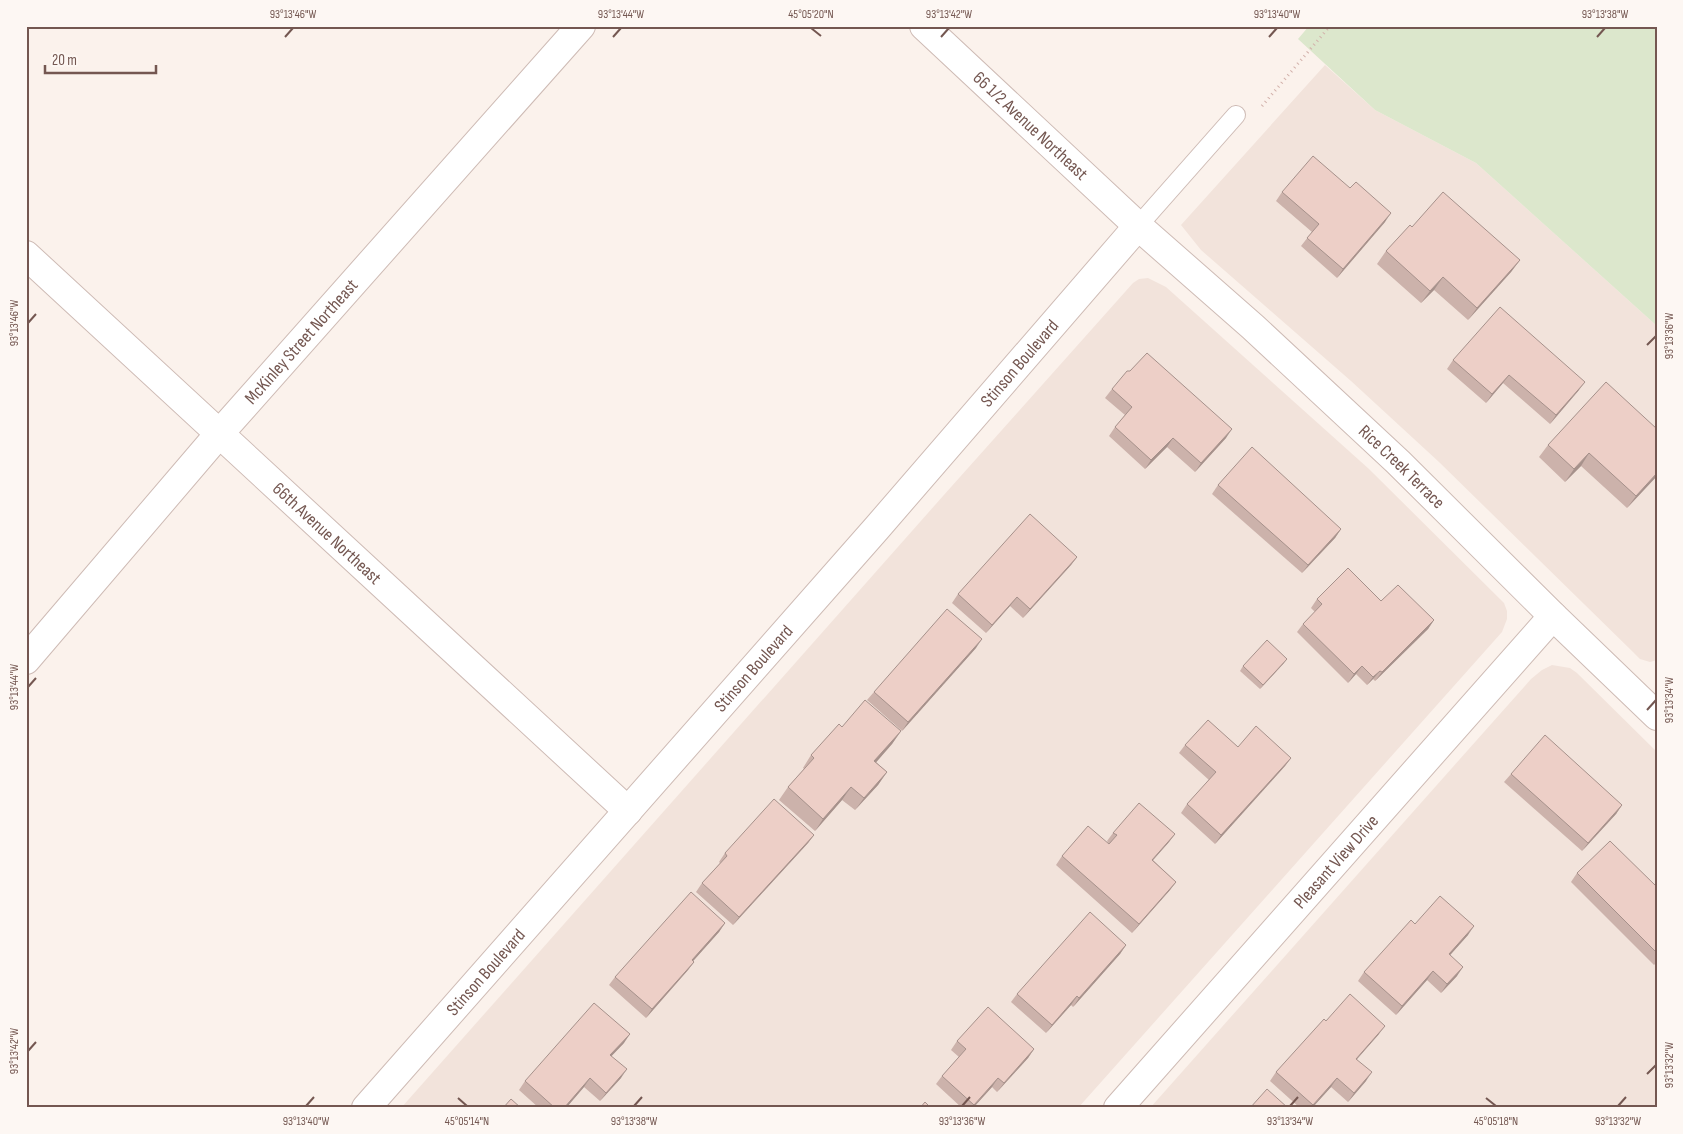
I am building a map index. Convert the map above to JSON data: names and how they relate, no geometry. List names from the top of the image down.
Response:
{
  "streets": {
    "street": [
      "66 1/2 Avenue Northeast",
      "McKinley Street Northeast",
      "Stinson Boulevard",
      "Rice Creek Terrace",
      "66th Avenue Northeast",
      "Pleasant View Drive"
    ]
  },
  "crossings": [
    ["66 1/2 Avenue Northeast", "Stinson Boulevard"],
    ["66 1/2 Avenue Northeast", "Rice Creek Terrace"],
    ["McKinley Street Northeast", "66th Avenue Northeast"],
    ["Stinson Boulevard", "Rice Creek Terrace"],
    ["Stinson Boulevard", "66th Avenue Northeast"],
    ["Rice Creek Terrace", "Pleasant View Drive"]
  ],
  "scale_bar": "20 m",
  "coordinates": [
    "93°13'46\"W",
    "93°13'44\"W",
    "45°05'20\"N",
    "93°13'42\"W",
    "93°13'40\"W",
    "93°13'38\"W",
    "93°13'36\"W",
    "93°13'34\"W",
    "93°13'32\"W",
    "45°05'14\"N",
    "45°05'18\"N"
  ]
}
